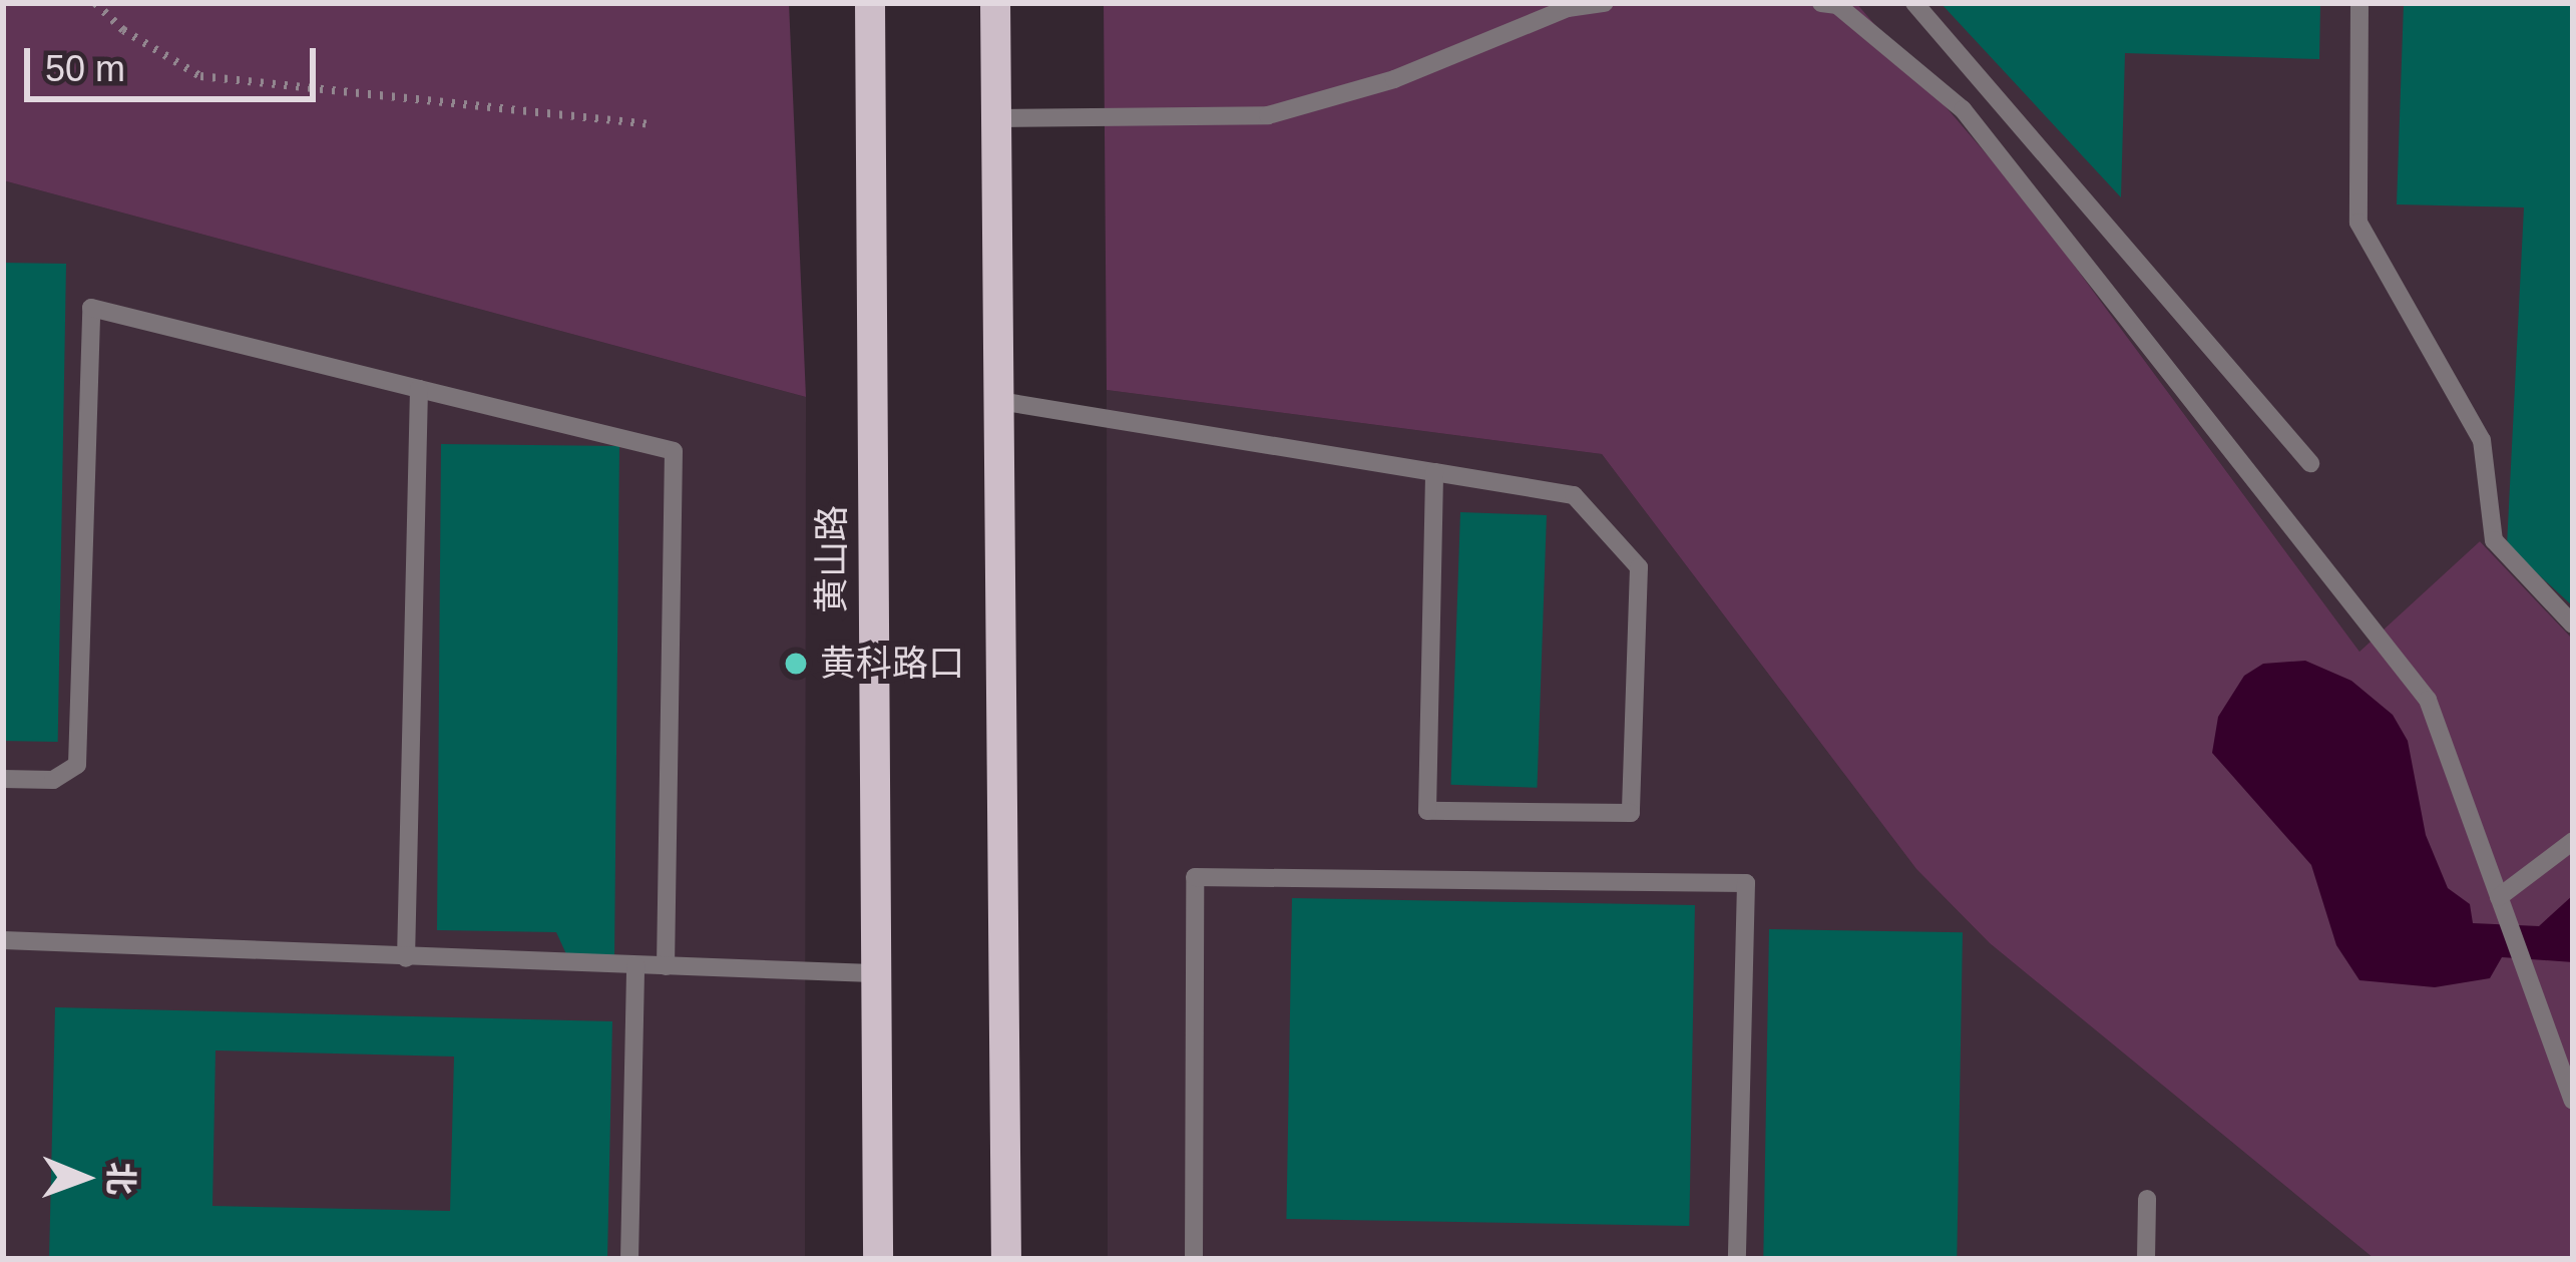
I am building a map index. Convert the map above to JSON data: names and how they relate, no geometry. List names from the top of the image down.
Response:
{
  "streets": {
    "main road": ["黄山路"]
  },
  "places": ["黄科路口"],
  "scale_bar": "50 m",
  "north": "right"
}
